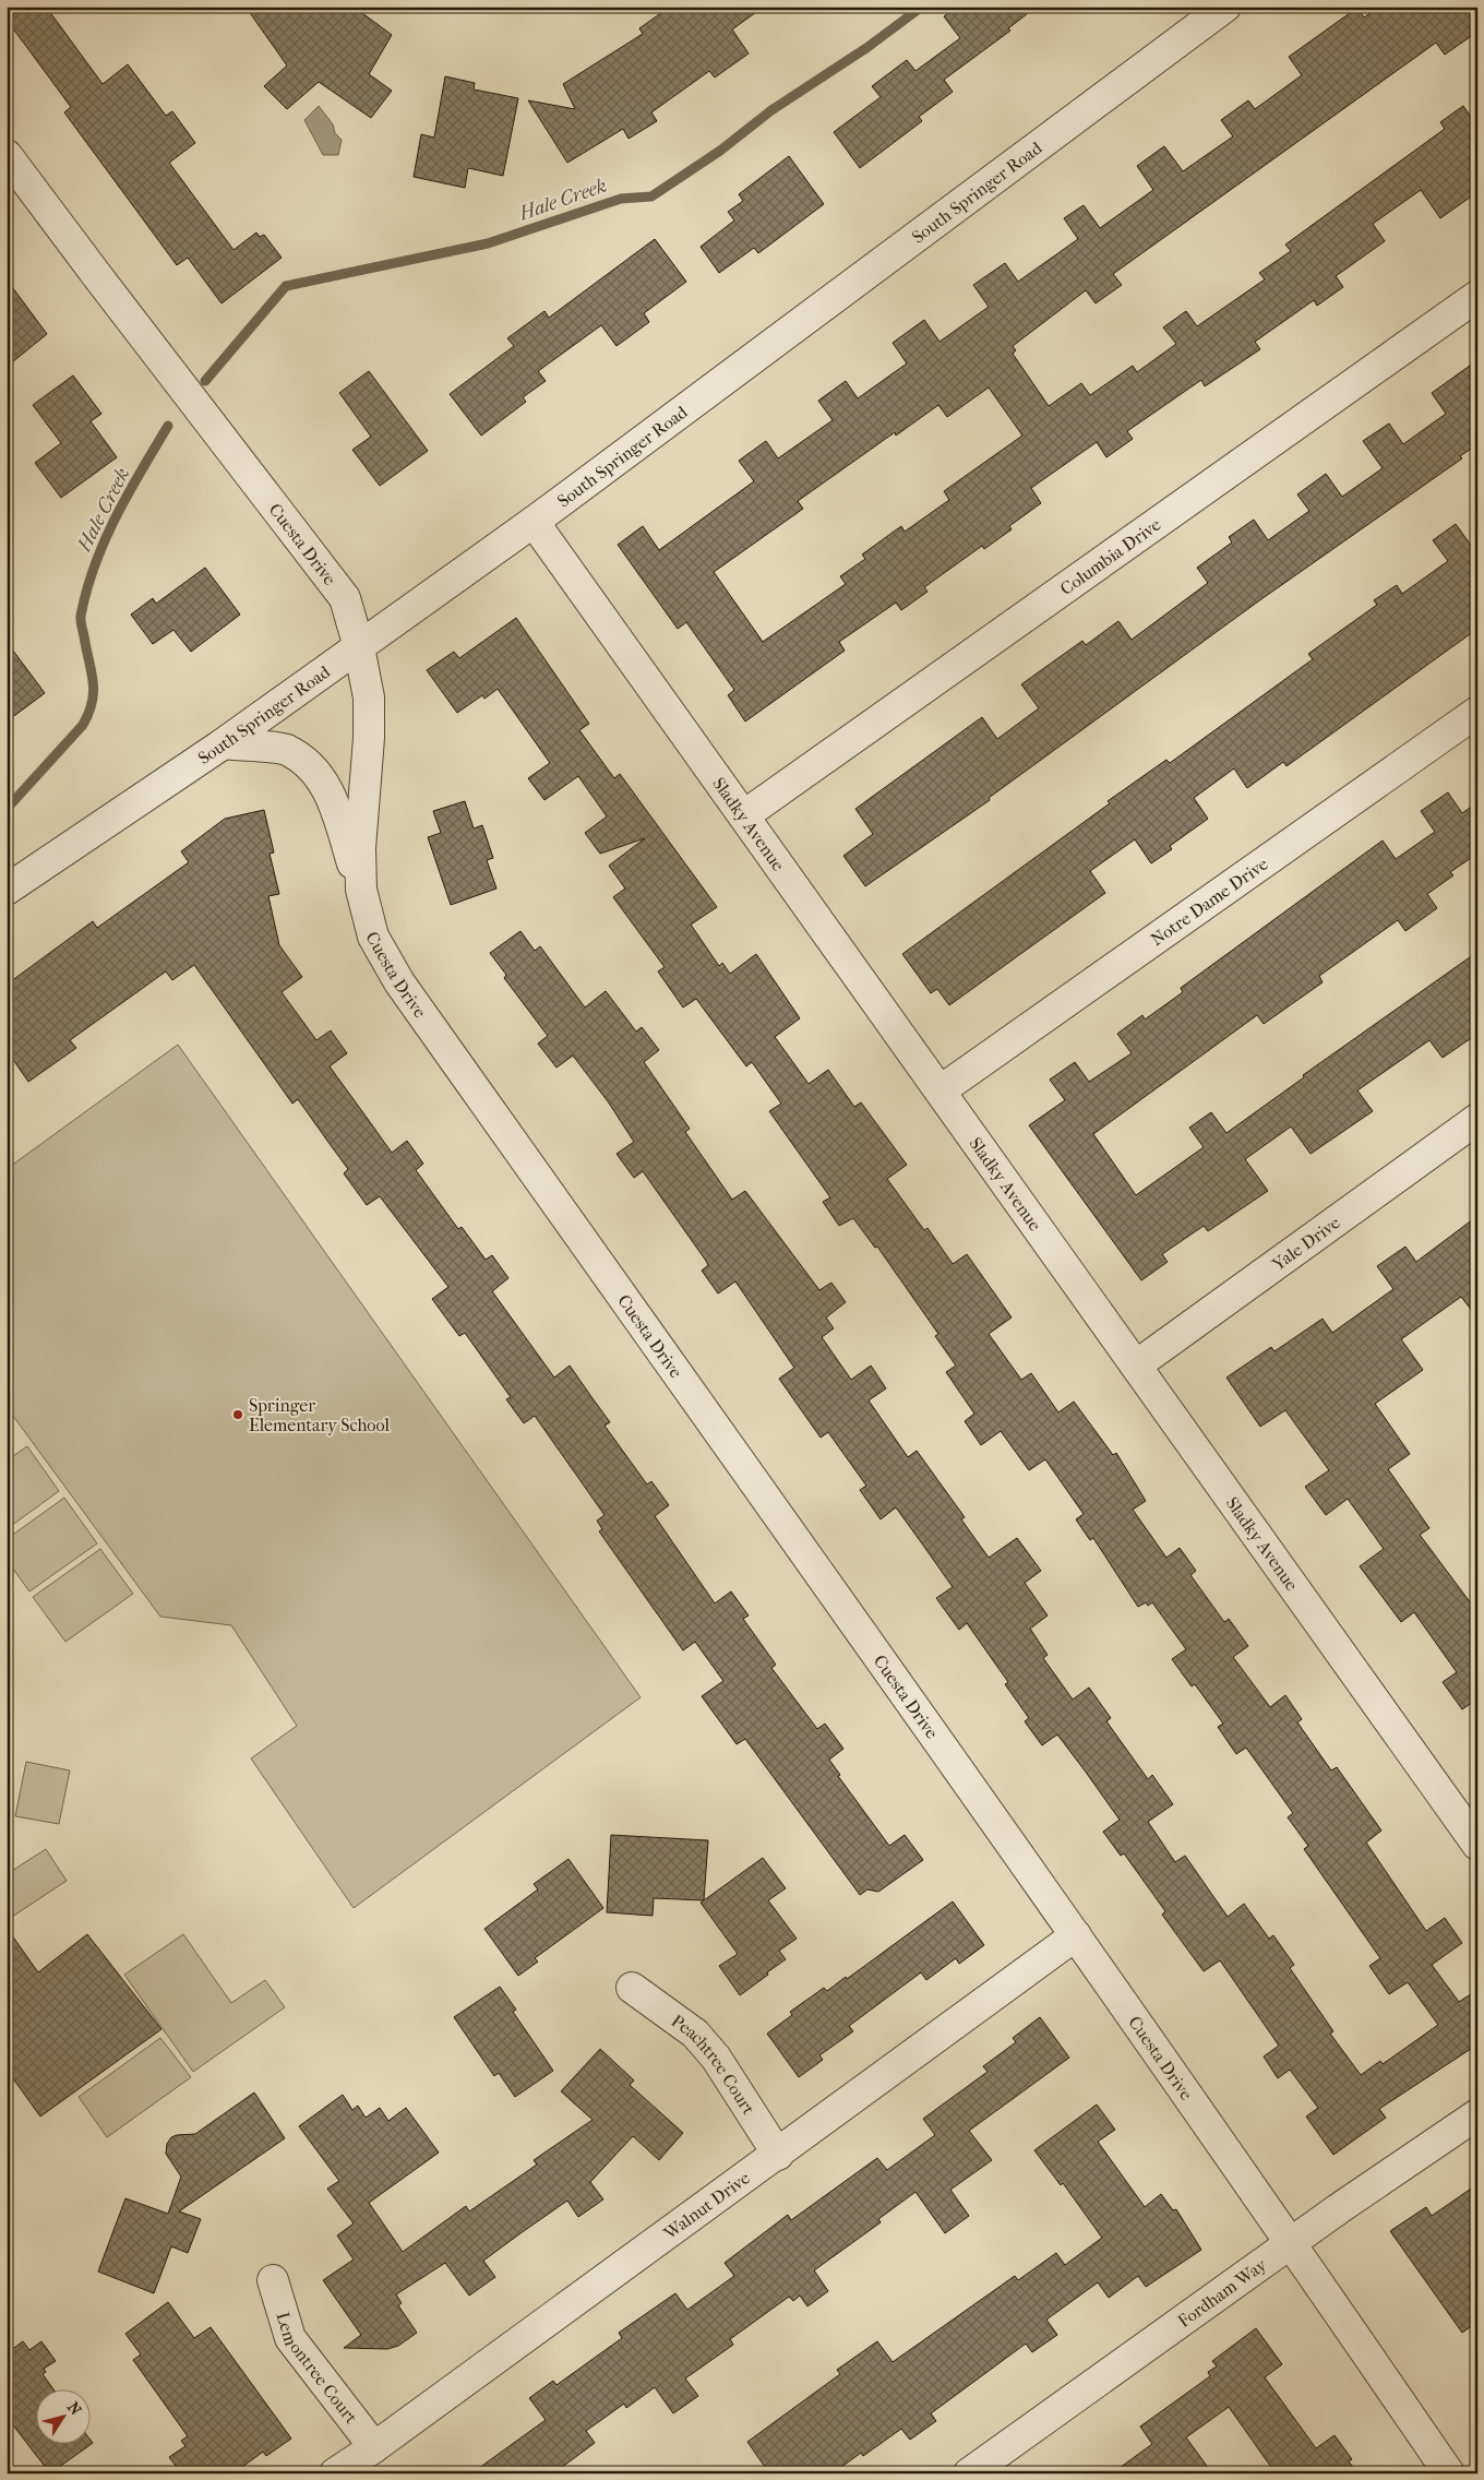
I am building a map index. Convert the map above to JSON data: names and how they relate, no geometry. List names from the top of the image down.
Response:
{
  "streets": {
    "street": [
      "South Springer Road",
      "Cuesta Drive",
      "Columbia Drive",
      "Sladky Avenue",
      "Notre Dame Drive",
      "Yale Drive",
      "Peachtree Court",
      "Walnut Drive",
      "Fordham Way",
      "Lemontree Court"
    ]
  },
  "crossings": [
    ["South Springer Road", "Cuesta Drive"],
    ["South Springer Road", "Sladky Avenue"],
    ["Cuesta Drive", "Walnut Drive"],
    ["Cuesta Drive", "Fordham Way"],
    ["Columbia Drive", "Sladky Avenue"],
    ["Sladky Avenue", "Notre Dame Drive"],
    ["Sladky Avenue", "Yale Drive"],
    ["Peachtree Court", "Walnut Drive"],
    ["Walnut Drive", "Lemontree Court"]
  ],
  "water": ["Hale Creek"],
  "places": ["Springer Elementary School"],
  "north": "top right"
}
